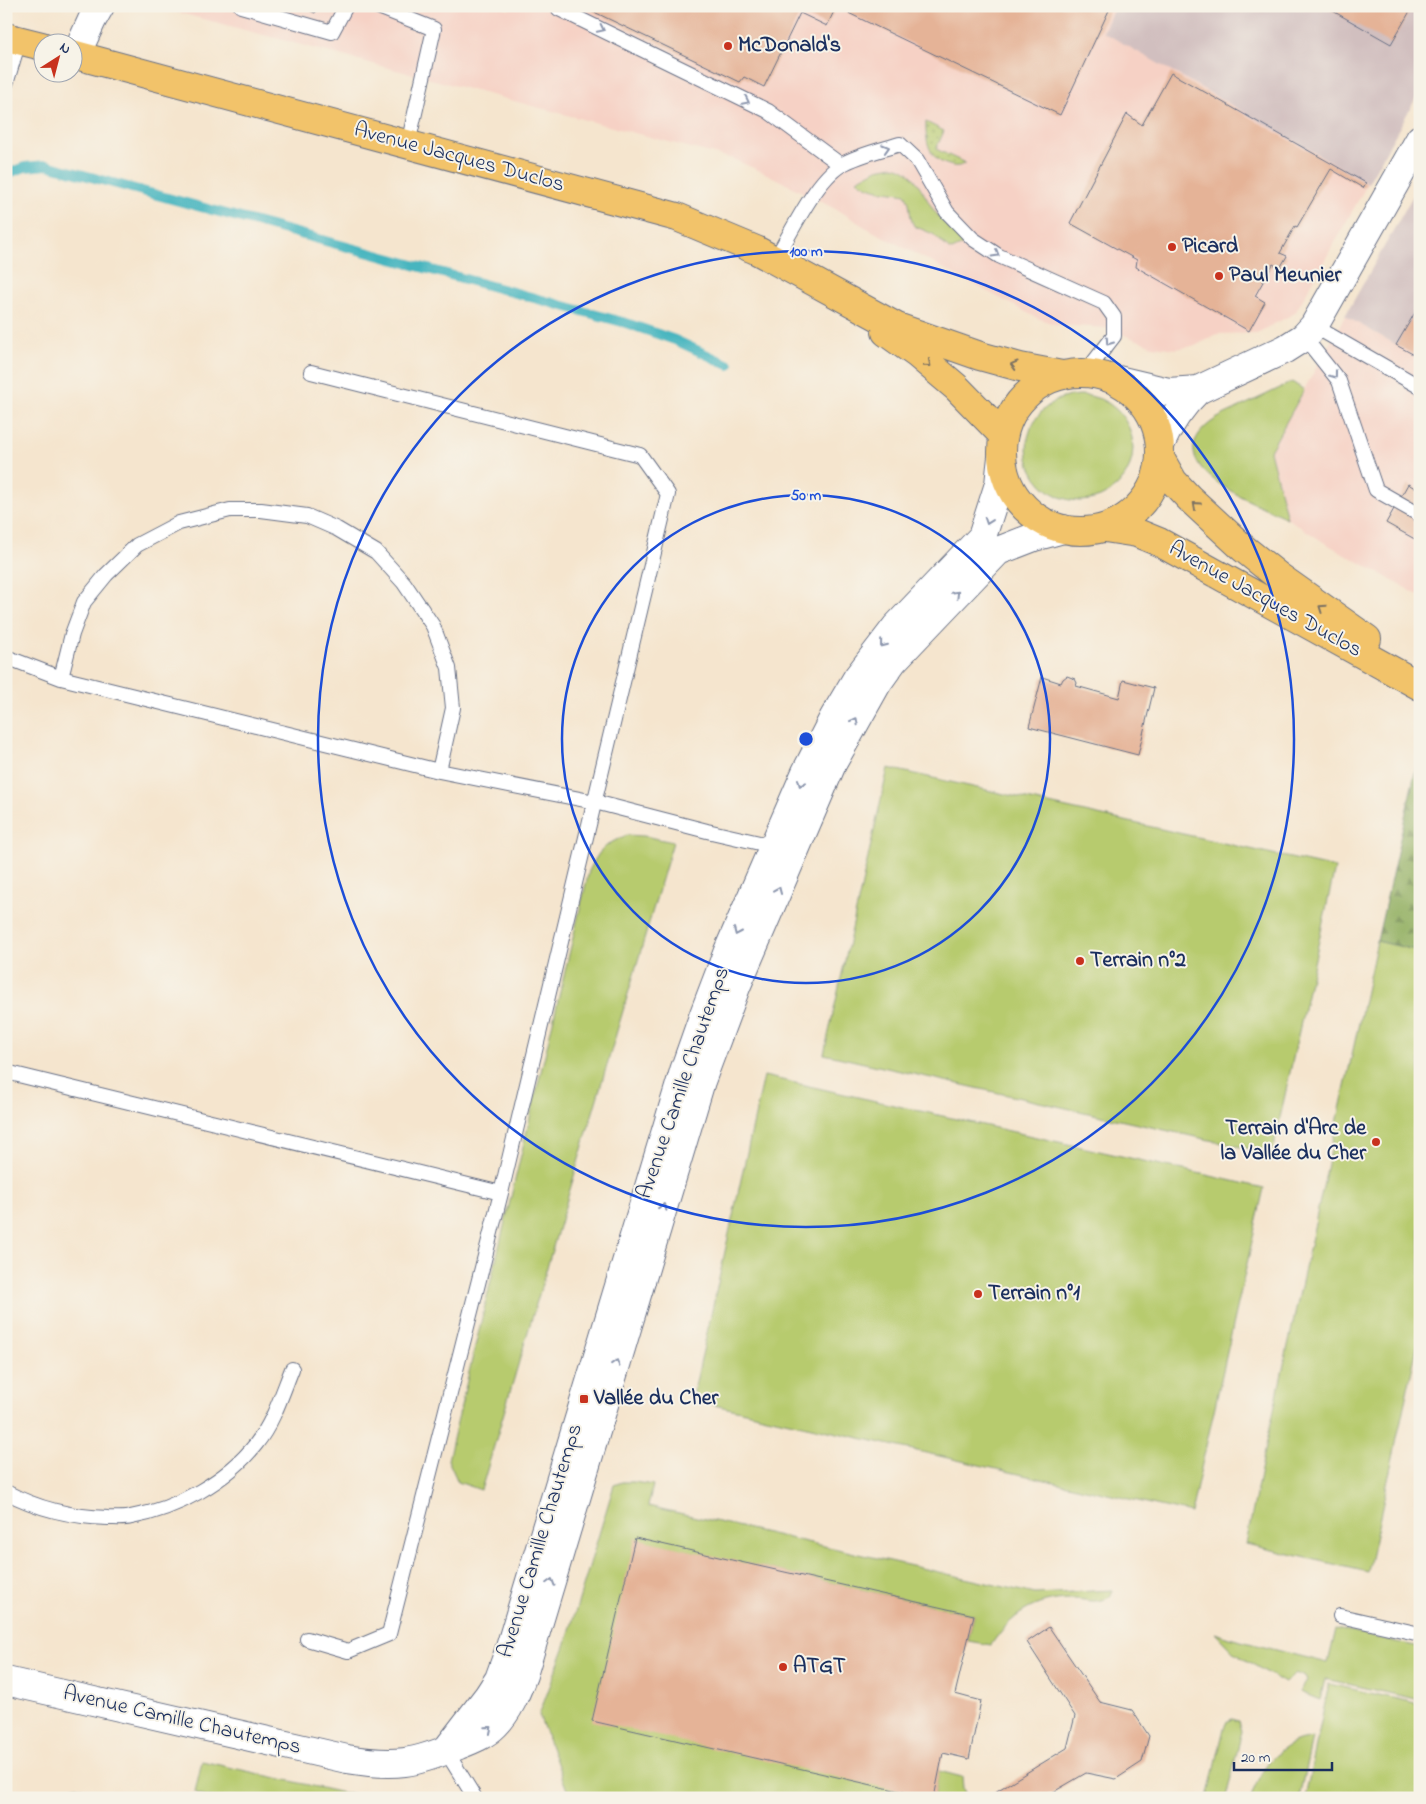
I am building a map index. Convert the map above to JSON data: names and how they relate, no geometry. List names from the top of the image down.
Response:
{
  "streets": {
    "main road": ["Avenue Jacques Duclos"],
    "street": ["Avenue Camille Chautemps"]
  },
  "crossings": [
    ["Avenue Jacques Duclos", "Avenue Camille Chautemps"]
  ],
  "places": {
    "other": [
      "McDonald's",
      "Picard",
      "Paul Meunier",
      "Terrain n°2",
      "Terrain d'Arc de la Vallée du Cher",
      "Terrain n°1",
      "ATGT"
    ],
    "transit": ["Vallée du Cher"]
  },
  "scale_bar": "20 m",
  "north": "top right",
  "rings": ["100 m", "50 m"]
}
